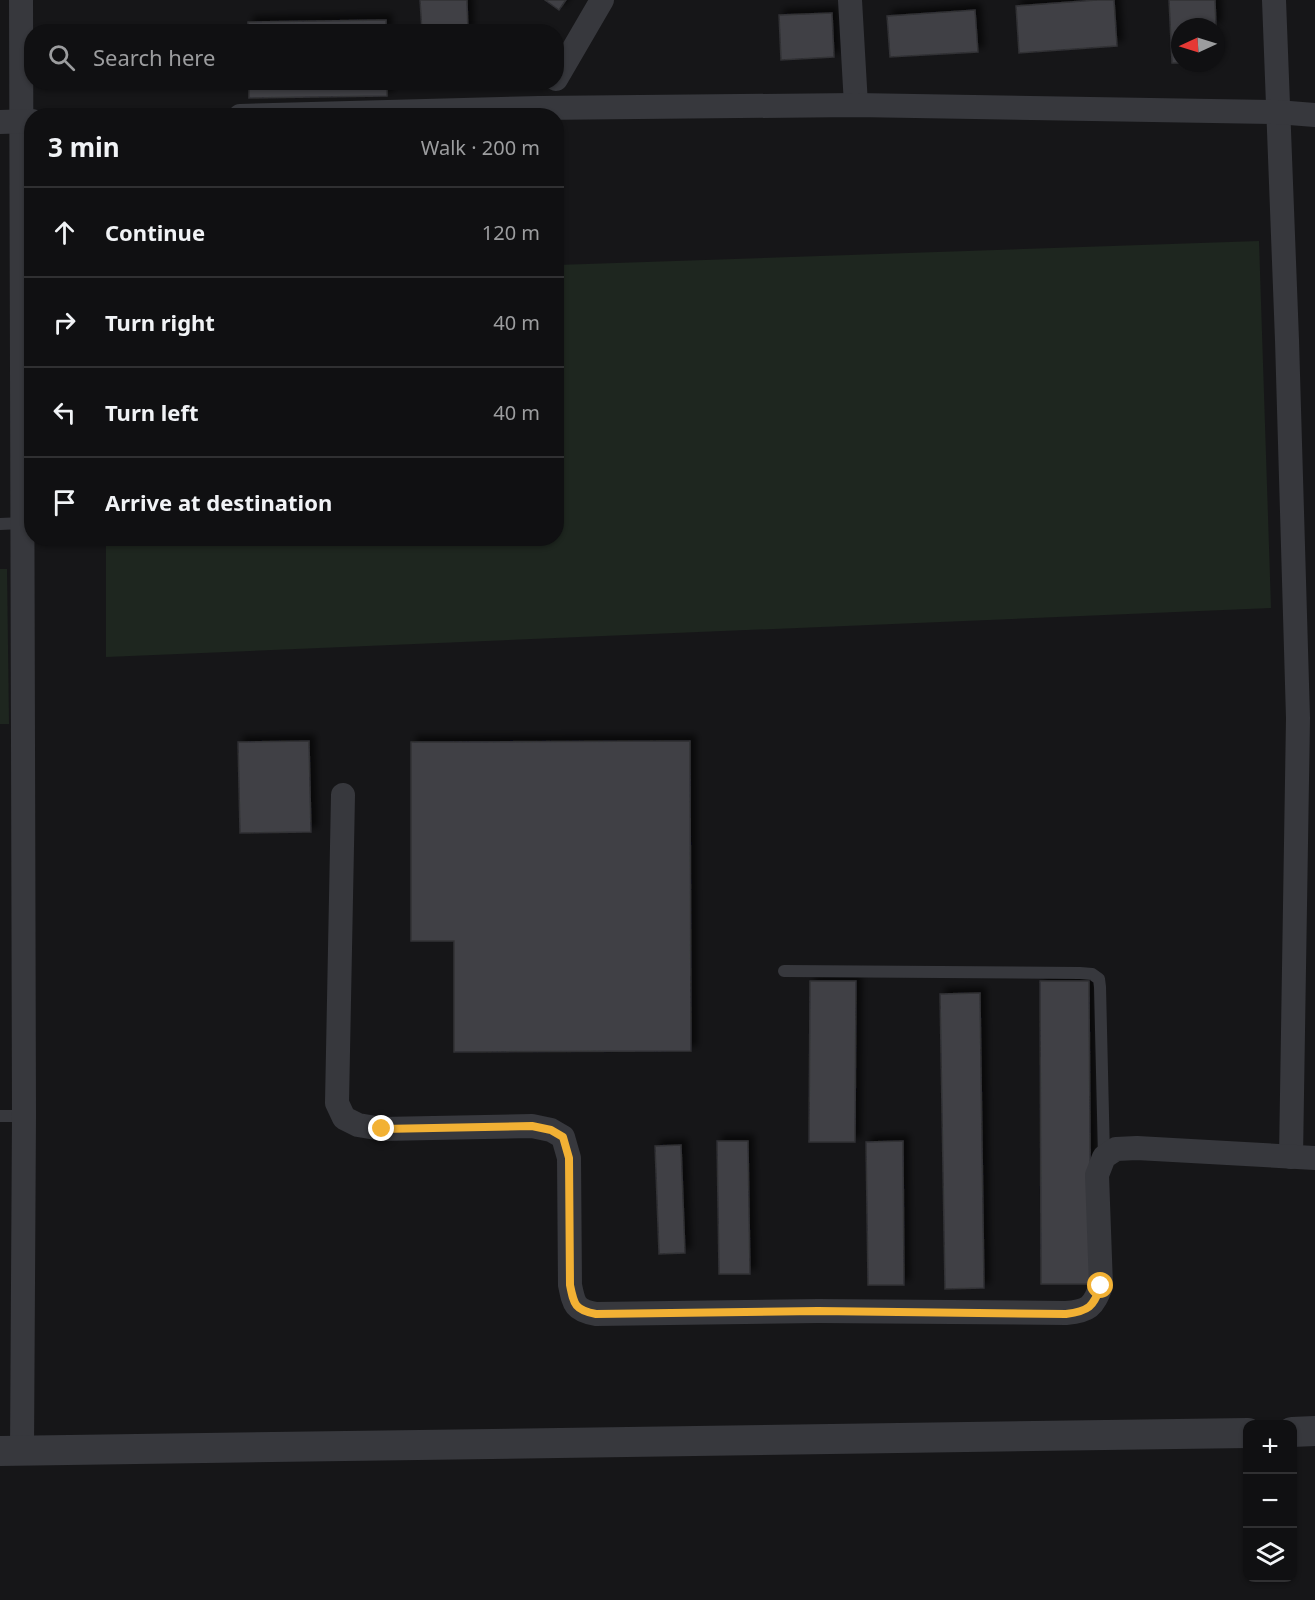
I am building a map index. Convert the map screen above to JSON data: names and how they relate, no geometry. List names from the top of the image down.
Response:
{
  "north": "left",
  "page": {
    "search": "Search here",
    "heading": ["3 min", "Walk · 200 m"],
    "list": [
      ["Continue", "120 m"],
      ["Turn right", "40 m"],
      ["Turn left", "40 m"],
      "Arrive at destination"
    ],
    "map_buttons": ["+", "−"]
  }
}
